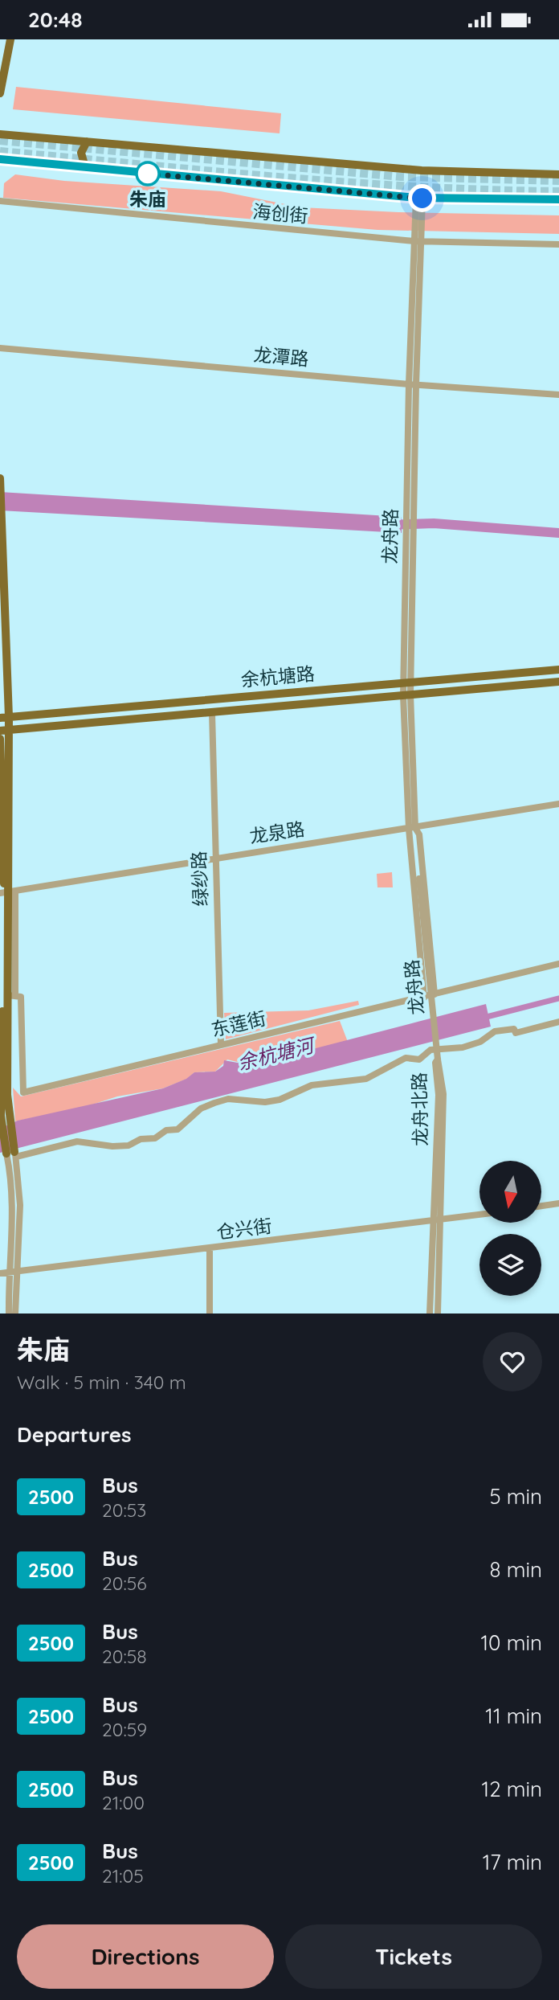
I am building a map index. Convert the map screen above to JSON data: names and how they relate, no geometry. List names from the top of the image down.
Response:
{
  "streets": {
    "main road": ["余杭塘路"],
    "street": [
      "海创街",
      "龙潭路",
      "龙舟路",
      "龙泉路",
      "绿纱路",
      "东莲街",
      "龙舟北路",
      "仓兴街"
    ]
  },
  "crossings": [
    ["海创街", "龙舟路"],
    ["龙潭路", "龙舟路"],
    ["龙舟路", "余杭塘路"],
    ["龙舟路", "龙泉路"],
    ["龙舟路", "东莲街"],
    ["龙舟路", "龙舟北路"],
    ["余杭塘路", "绿纱路"],
    ["龙泉路", "绿纱路"],
    ["绿纱路", "东莲街"],
    ["龙舟北路", "仓兴街"]
  ],
  "water": ["余杭塘河"],
  "places": ["朱庙"],
  "lines": ["bus line 2500"],
  "north": "bottom",
  "page": {
    "status": "20:48",
    "heading": [
      ["朱庙", "Walk · 5 min · 340 m"],
      "Departures"
    ],
    "list": [
      {
        "mark": "2500",
        "name": "Bus",
        "note": "20:53",
        "value": "5 min"
      },
      {
        "mark": "2500",
        "name": "Bus",
        "note": "20:56",
        "value": "8 min"
      },
      {
        "mark": "2500",
        "name": "Bus",
        "note": "20:58",
        "value": "10 min"
      },
      {
        "mark": "2500",
        "name": "Bus",
        "note": "20:59",
        "value": "11 min"
      },
      {
        "mark": "2500",
        "name": "Bus",
        "note": "21:00",
        "value": "12 min"
      },
      {
        "mark": "2500",
        "name": "Bus",
        "note": "21:05",
        "value": "17 min"
      }
    ],
    "buttons": ["Directions", "Tickets"]
  }
}
